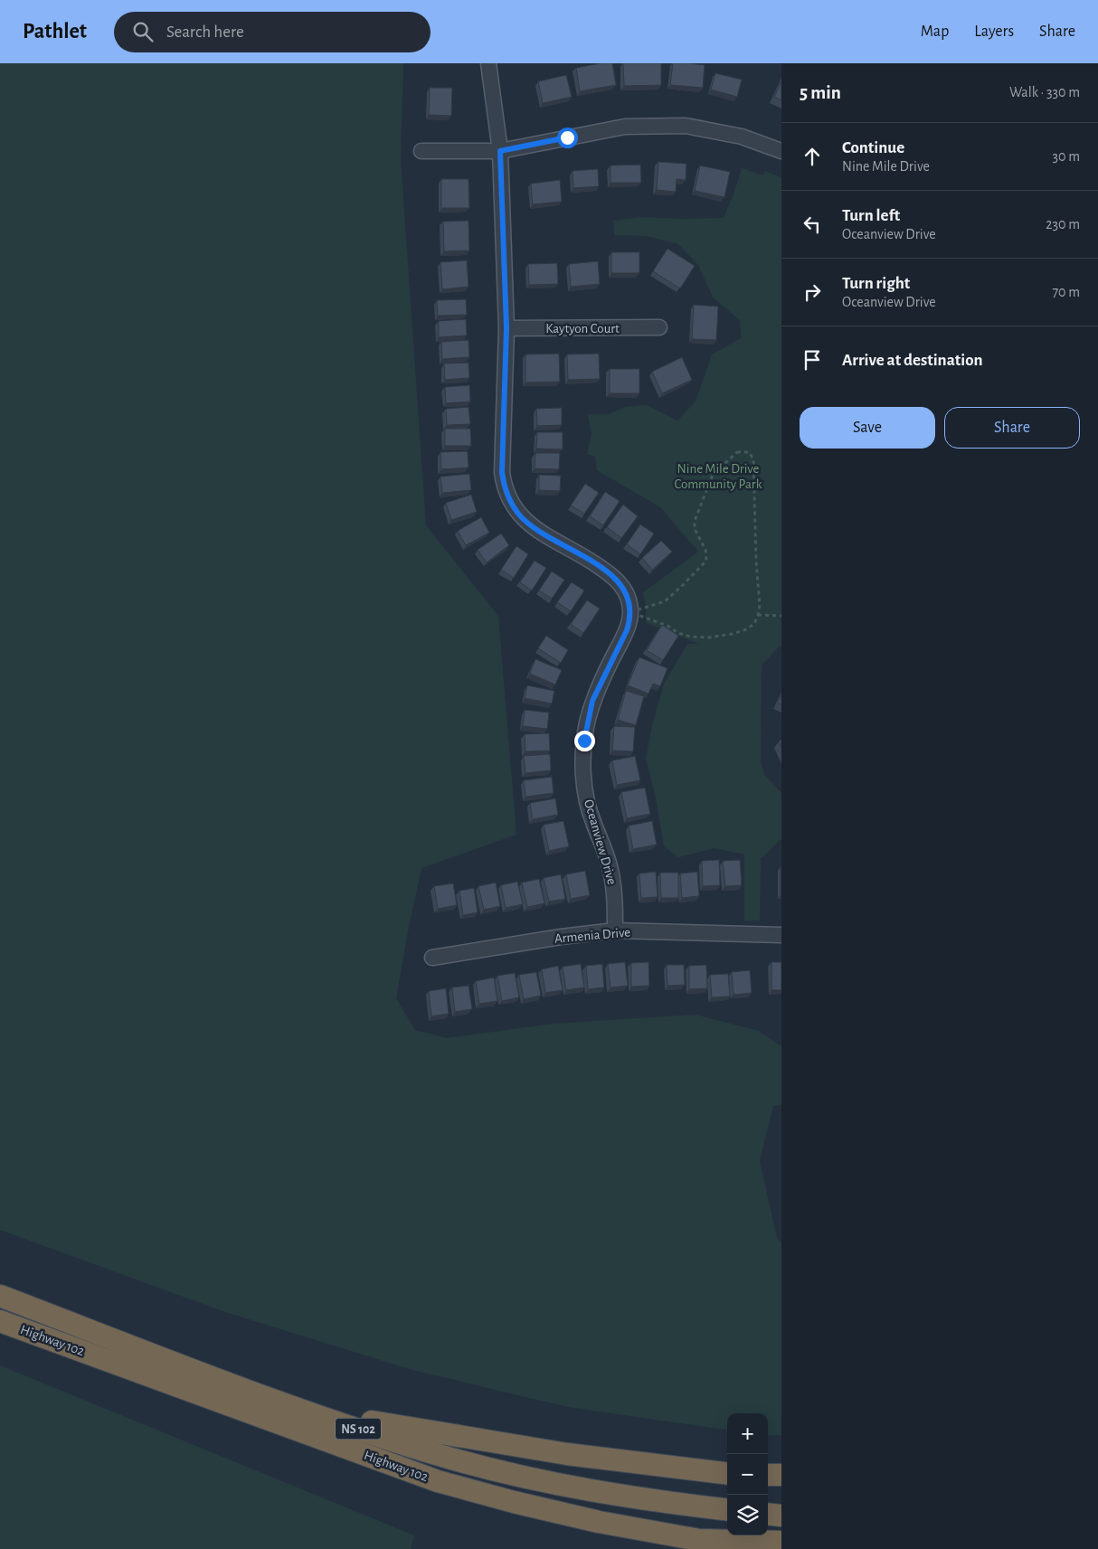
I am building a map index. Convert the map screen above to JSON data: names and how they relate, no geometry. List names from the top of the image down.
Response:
{
  "streets": {
    "highway": ["Highway 102", "NS 102"],
    "street": ["Kaytyon Court", "Oceanview Drive", "Armenia Drive"]
  },
  "crossings": [
    ["Oceanview Drive", "Armenia Drive"]
  ],
  "parks": ["Nine Mile Drive Community Park"],
  "page": {
    "header": "Pathlet",
    "search": "Search here",
    "nav": ["Map", "Layers", "Share"],
    "heading": ["5 min", "Walk · 330 m"],
    "list": [
      ["Continue", "Nine Mile Drive", "30 m"],
      ["Turn left", "Oceanview Drive", "230 m"],
      ["Turn right", "Oceanview Drive", "70 m"],
      "Arrive at destination"
    ],
    "buttons": ["Save", "Share"],
    "map_buttons": ["+", "−"]
  }
}
